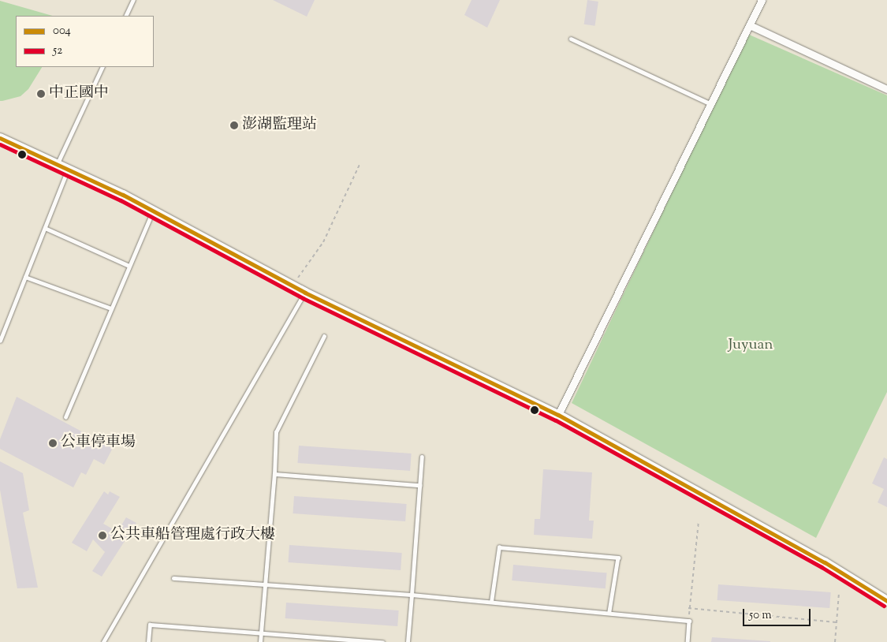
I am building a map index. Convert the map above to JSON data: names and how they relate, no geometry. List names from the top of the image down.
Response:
{
  "parks": ["Juyuan"],
  "places": [
    "中正國中",
    "澎湖監理站",
    "公車停車場",
    "公共車船管理處行政大樓"
  ],
  "lines": ["transit line 004", "transit line 52"],
  "legend": ["004", "52"],
  "scale_bar": "50 m"
}
